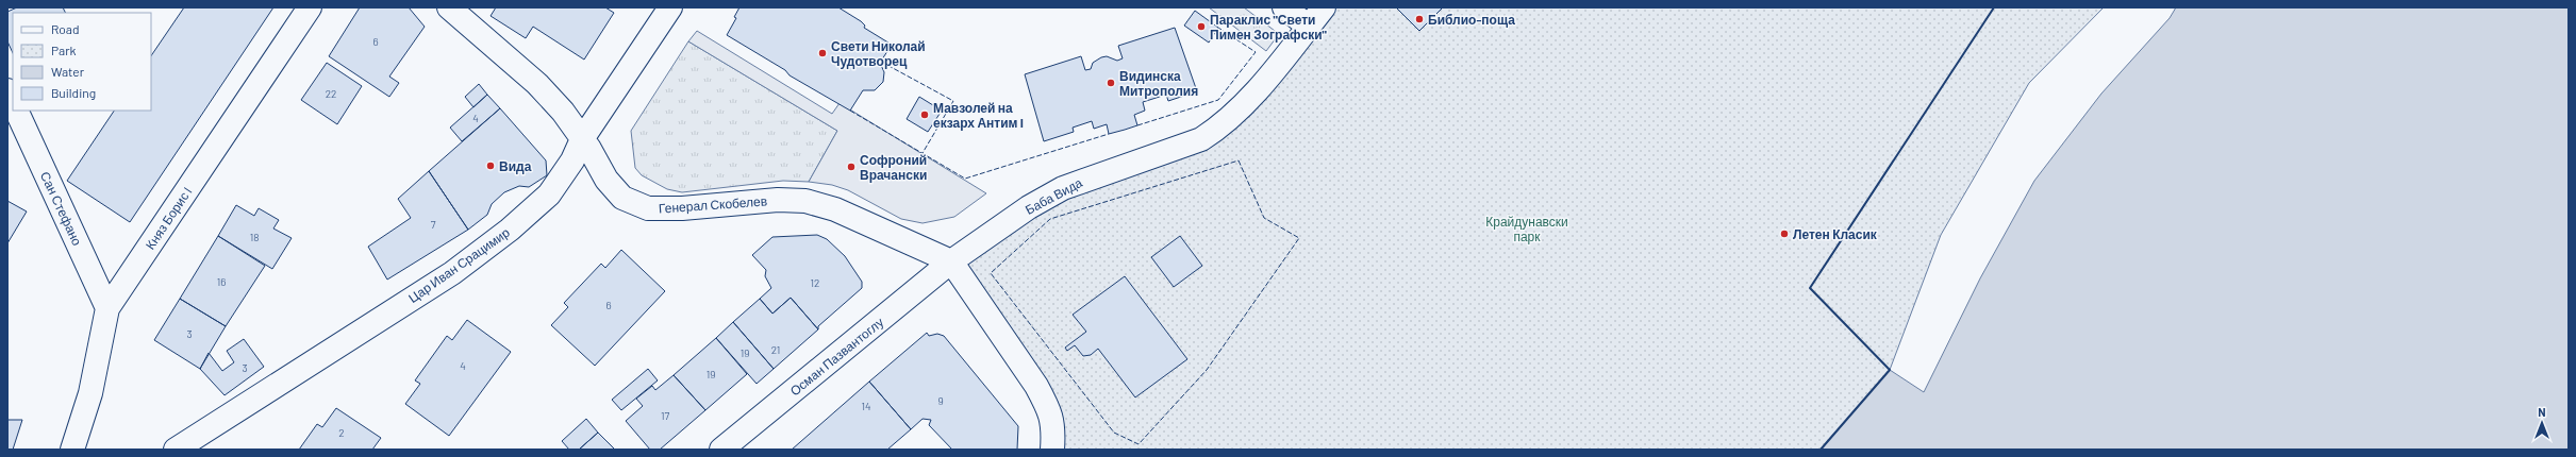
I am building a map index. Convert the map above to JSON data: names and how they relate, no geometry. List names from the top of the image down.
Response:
{
  "streets": {
    "street": [
      "Баба Вида",
      "Генерал Скобелев",
      "Сан Стефано",
      "Княз Борис I",
      "Цар Иван Срацимир",
      "Осман Пазвантоглу"
    ]
  },
  "crossings": [
    ["Баба Вида", "Генерал Скобелев"],
    ["Баба Вида", "Осман Пазвантоглу"],
    ["Генерал Скобелев", "Цар Иван Срацимир"],
    ["Генерал Скобелев", "Осман Пазвантоглу"],
    ["Сан Стефано", "Княз Борис I"]
  ],
  "parks": ["Крайдунавски парк"],
  "places": [
    "Библио-поща",
    "Параклис \"Свети Пимен Зографски\"",
    "Свети Николай Чудотворец",
    "Видинска Митрополия",
    "Мавзолей на екзарх Антим I",
    "Вида",
    "Софроний Врачански",
    "Летен Класик"
  ],
  "house_numbers": [
    "6",
    "22",
    "4",
    "7",
    "18",
    "16",
    "12",
    "6",
    "3",
    "21",
    "19",
    "4",
    "3",
    "19",
    "9",
    "14",
    "17",
    "2"
  ],
  "legend": [
    "Road",
    "Park",
    "Water",
    "Building"
  ],
  "north": "top"
}
